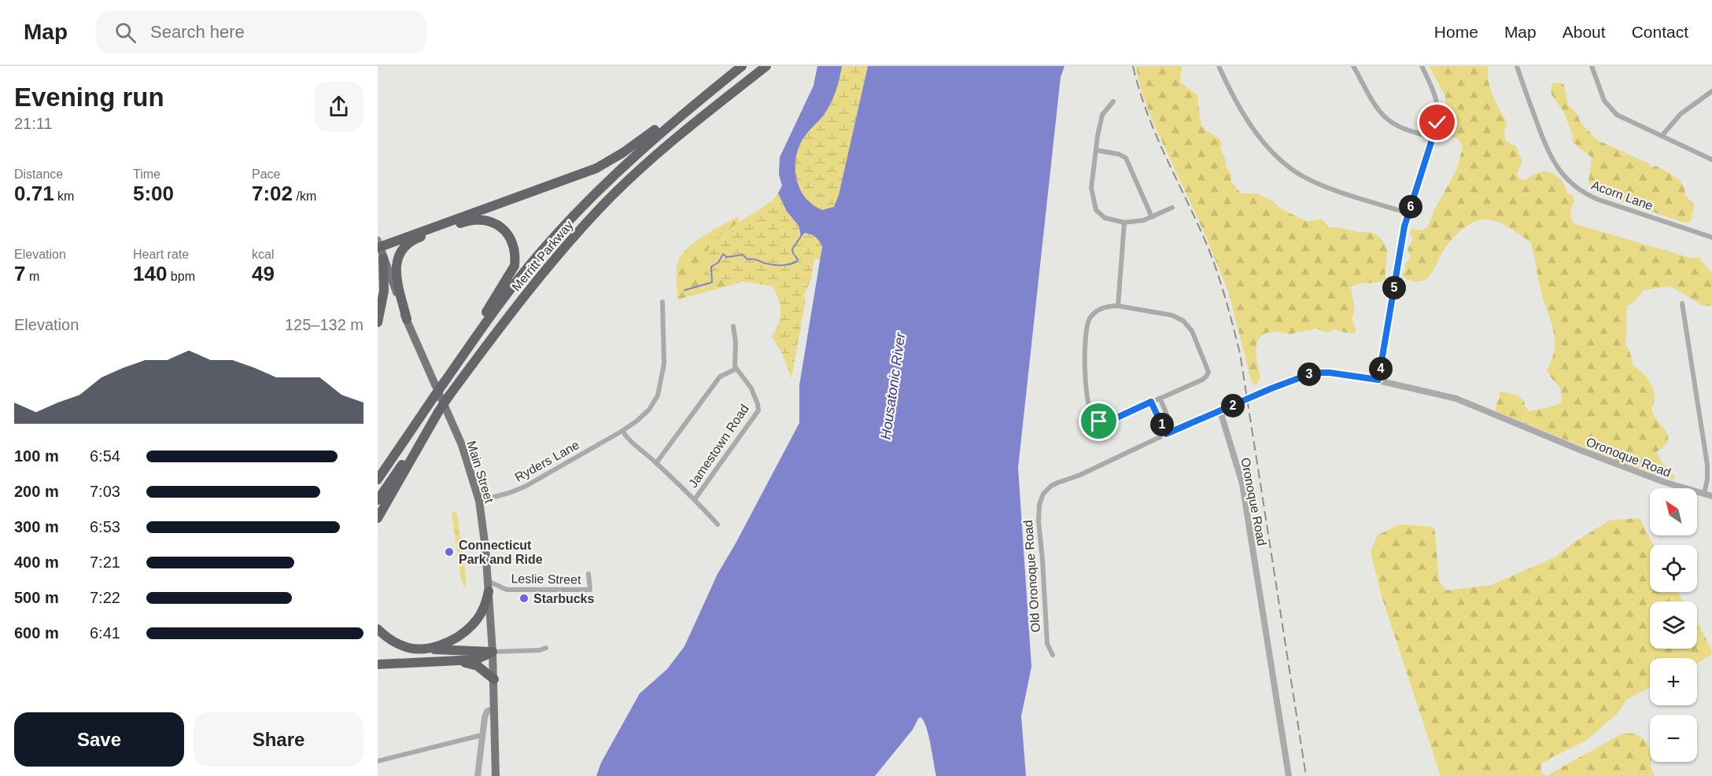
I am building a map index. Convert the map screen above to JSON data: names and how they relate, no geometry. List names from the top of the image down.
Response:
{
  "streets": {
    "highway": ["Merritt Parkway"],
    "main road": ["Main Street"],
    "street": [
      "Acorn Lane",
      "Jamestown Road",
      "Oronoque Road",
      "Ryders Lane",
      "Old Oronoque Road",
      "Leslie Street"
    ]
  },
  "crossings": [
    ["Oronoque Road", "Old Oronoque Road"],
    ["Ryders Lane", "Main Street"],
    ["Main Street", "Leslie Street"]
  ],
  "water": ["Housatonic River"],
  "places": ["Connecticut Park and Ride", "Starbucks"],
  "north": "top left",
  "page": {
    "header": "Map",
    "search": "Search here",
    "nav": [
      "Home",
      "Map",
      "About",
      "Contact"
    ],
    "heading": ["Evening run", "21:11"],
    "stats": [
      ["Distance", "0.71 km"],
      ["Time", "5:00"],
      ["Pace", "7:02 /km"],
      ["Elevation", "7 m"],
      ["Heart rate", "140 bpm"],
      ["kcal", "49"]
    ],
    "pins": [
      "6",
      "5",
      "4",
      "3",
      "2",
      "1"
    ],
    "chart": ["Elevation", "125–132 m"],
    "list": [
      {
        "name": "100 m",
        "note": "6:54"
      },
      {
        "name": "200 m",
        "note": "7:03"
      },
      {
        "name": "300 m",
        "note": "6:53"
      },
      {
        "name": "400 m",
        "note": "7:21"
      },
      {
        "name": "500 m",
        "note": "7:22"
      },
      {
        "name": "600 m",
        "note": "6:41"
      }
    ],
    "map_buttons": ["+", "−"],
    "buttons": ["Save", "Share"]
  }
}
